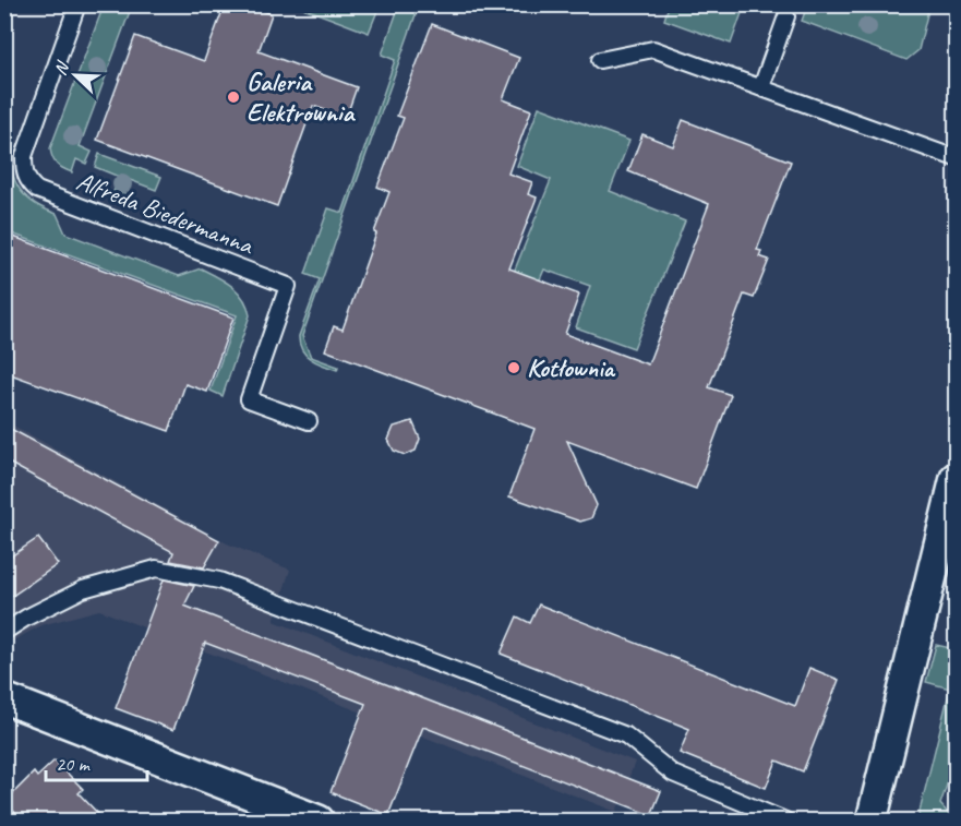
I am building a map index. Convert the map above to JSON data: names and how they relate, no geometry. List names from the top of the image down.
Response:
{
  "streets": {
    "lane": ["Alfreda Biedermanna"]
  },
  "places": ["Galeria Elektrownia", "Kotłownia"],
  "scale_bar": "20 m",
  "north": "top left"
}
